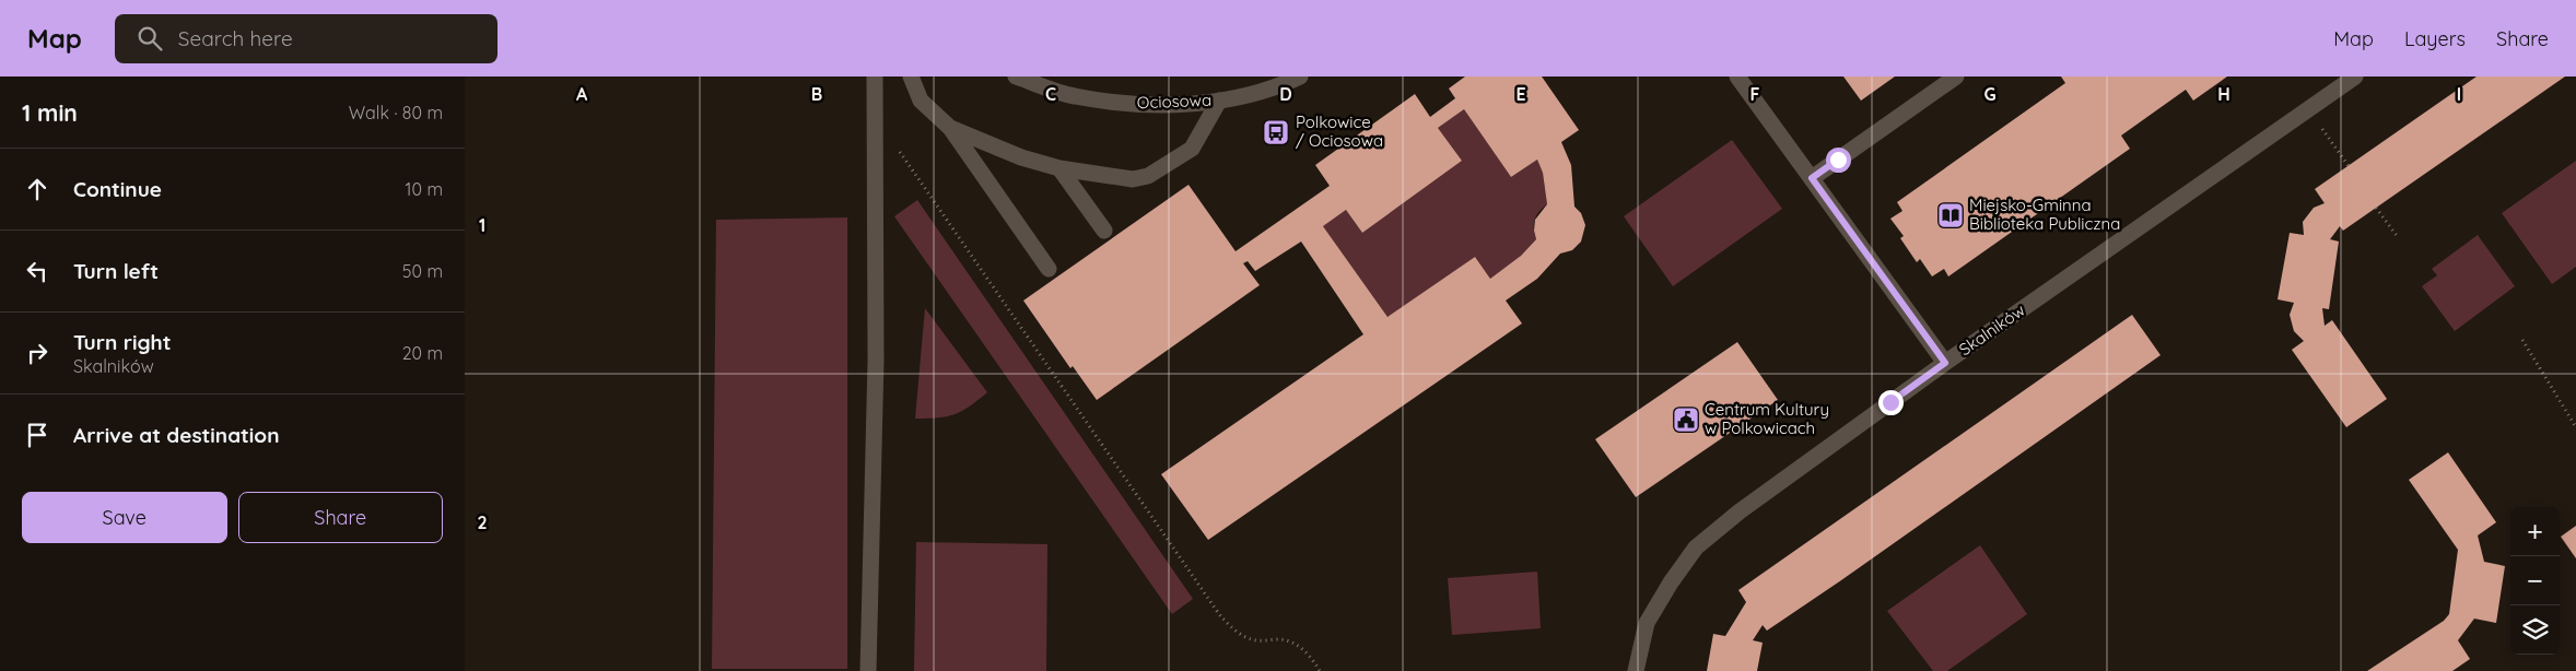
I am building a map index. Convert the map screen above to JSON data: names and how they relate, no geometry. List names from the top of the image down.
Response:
{
  "streets": {
    "street": ["Ociosowa", "Skalników"]
  },
  "places": {
    "bus stop": ["Polkowice / Ociosowa"],
    "library": ["Miejsko-Gminna Biblioteka Publiczna"],
    "public building": ["Centrum Kultury w Polkowicach"]
  },
  "page": {
    "header": "Map",
    "search": "Search here",
    "nav": ["Map", "Layers", "Share"],
    "heading": ["1 min", "Walk · 80 m"],
    "list": [
      ["Continue", "10 m"],
      ["Turn left", "50 m"],
      ["Turn right", "Skalników", "20 m"],
      "Arrive at destination"
    ],
    "buttons": ["Save", "Share"],
    "map_buttons": ["+", "−"]
  },
  "grid": {
    "columns": [
      "A",
      "B",
      "C",
      "D",
      "E",
      "F",
      "G",
      "H",
      "I"
    ],
    "rows": ["1", "2"]
  }
}
